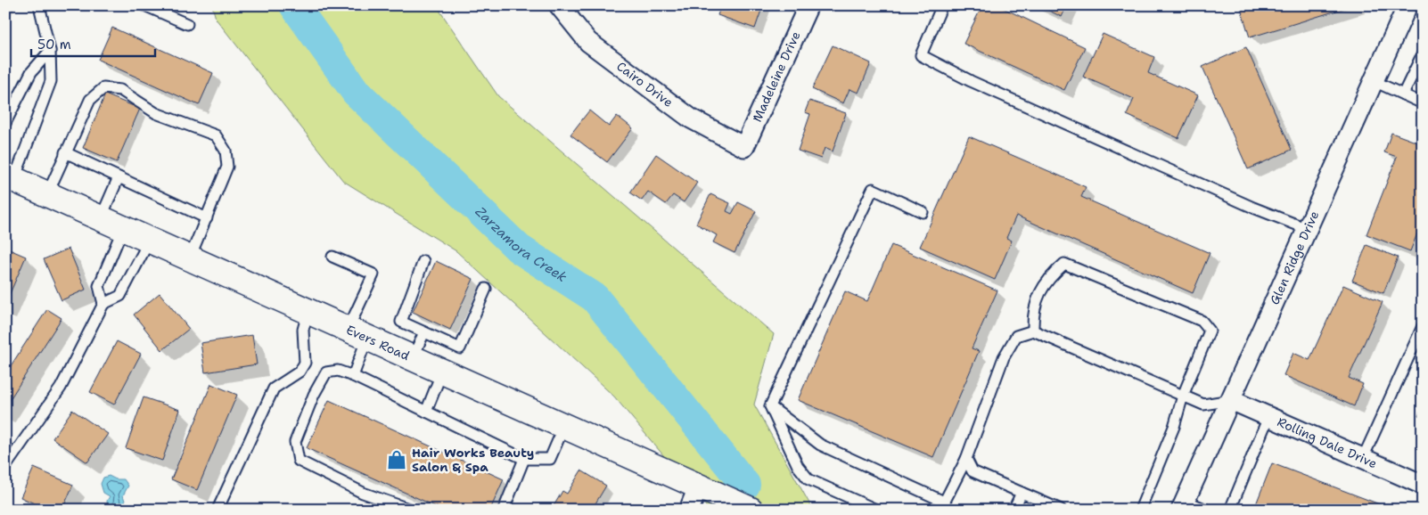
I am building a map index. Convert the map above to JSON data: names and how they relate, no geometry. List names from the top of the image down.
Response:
{
  "streets": {
    "main road": ["Evers Road"],
    "street": [
      "Madeleine Drive",
      "Cairo Drive",
      "Glen Ridge Drive",
      "Rolling Dale Drive"
    ]
  },
  "crossings": [
    ["Madeleine Drive", "Cairo Drive"],
    ["Glen Ridge Drive", "Rolling Dale Drive"]
  ],
  "water": ["Zarzamora Creek"],
  "places": {
    "shop": ["Hair Works Beauty Salon & Spa"]
  },
  "scale_bar": "50 m"
}
